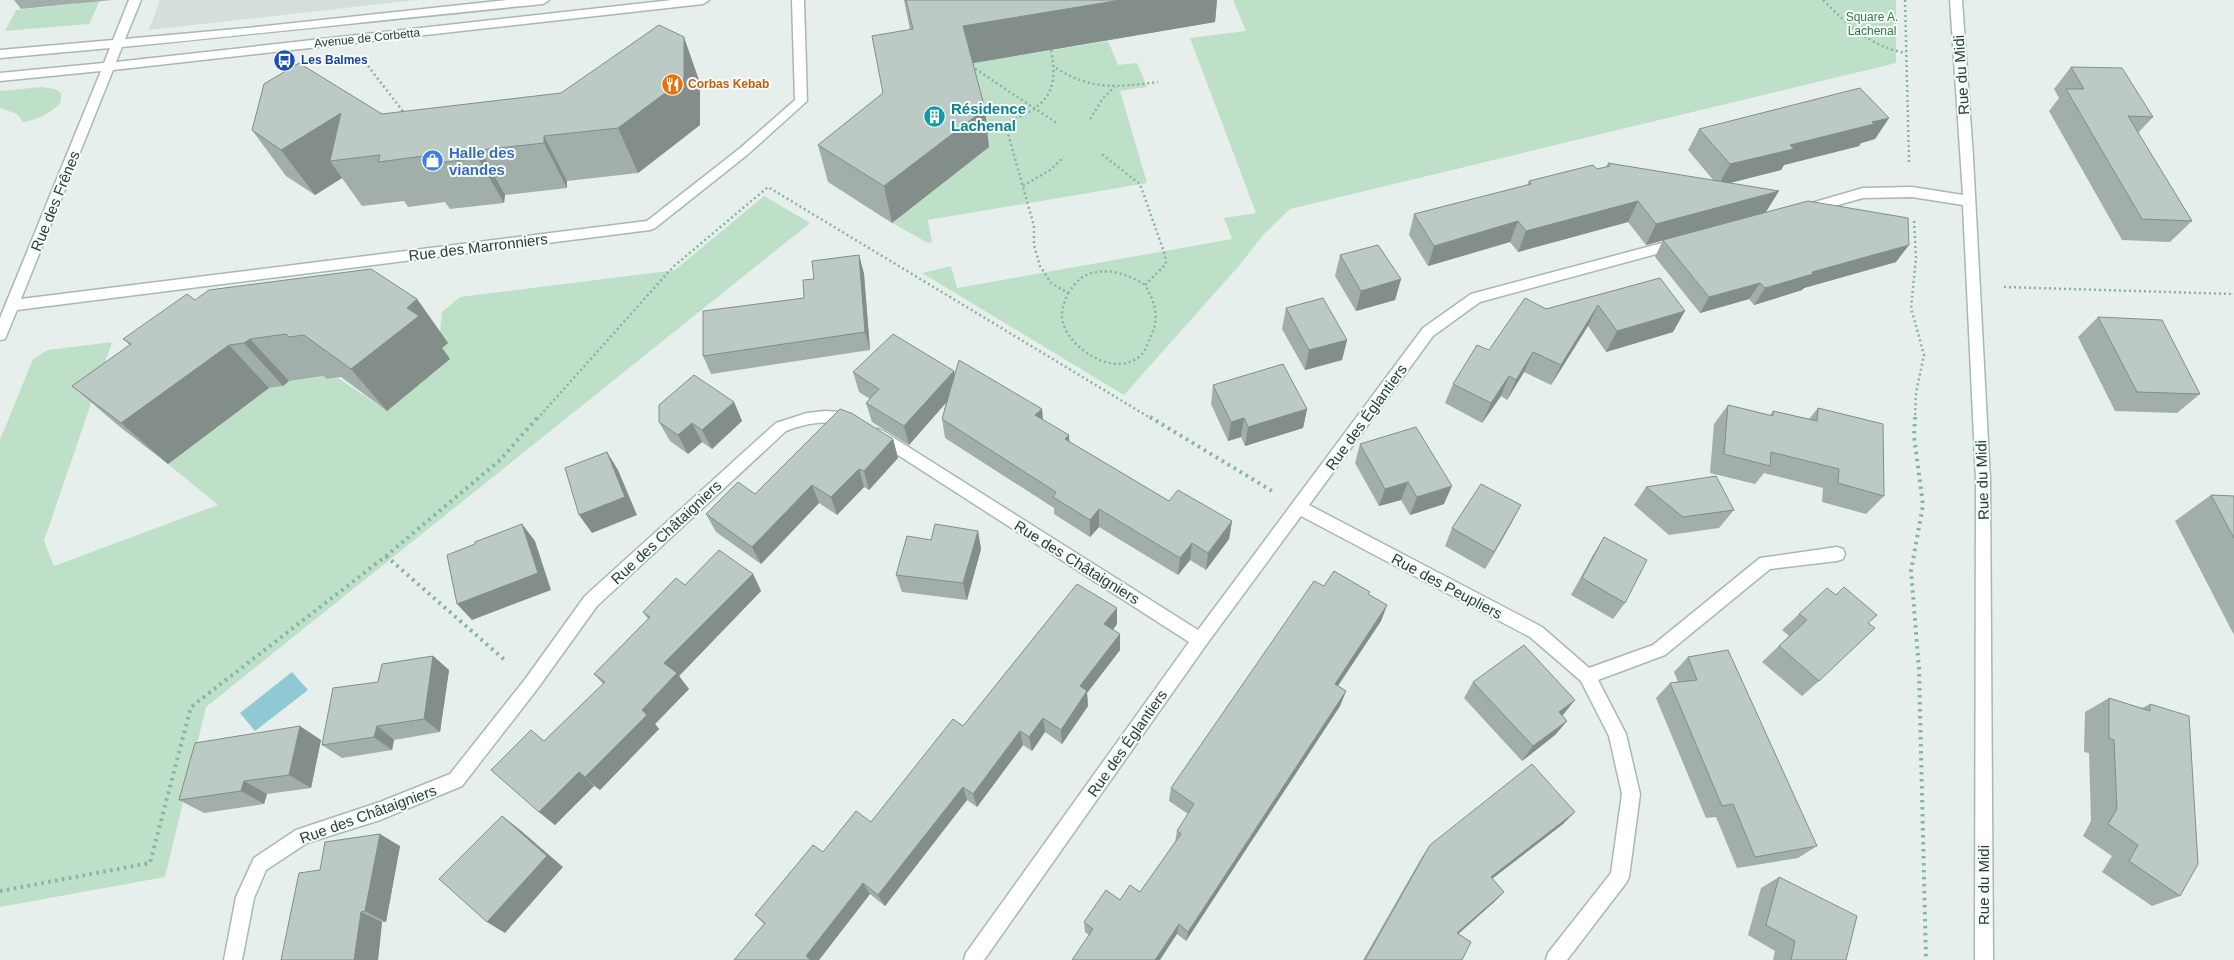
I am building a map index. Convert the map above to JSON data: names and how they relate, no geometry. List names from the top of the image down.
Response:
{
  "streets": {
    "street": [
      "Avenue de Corbetta",
      "Rue du Midi",
      "Rue des Frênes",
      "Rue des Marronniers",
      "Rue des Églantiers",
      "Rue des Châtaigniers",
      "Rue des Peupliers"
    ]
  },
  "crossings": [
    ["Avenue de Corbetta", "Rue des Frênes"],
    ["Rue des Frênes", "Rue des Marronniers"],
    ["Rue des Églantiers", "Rue des Châtaigniers"],
    ["Rue des Églantiers", "Rue des Peupliers"]
  ],
  "parks": ["Square A. Lachenal"],
  "places": {
    "bus stop": ["Les Balmes"],
    "restaurant": ["Corbas Kebab"],
    "building": ["Résidence Lachenal"],
    "shop": ["Halle des viandes"]
  }
}
